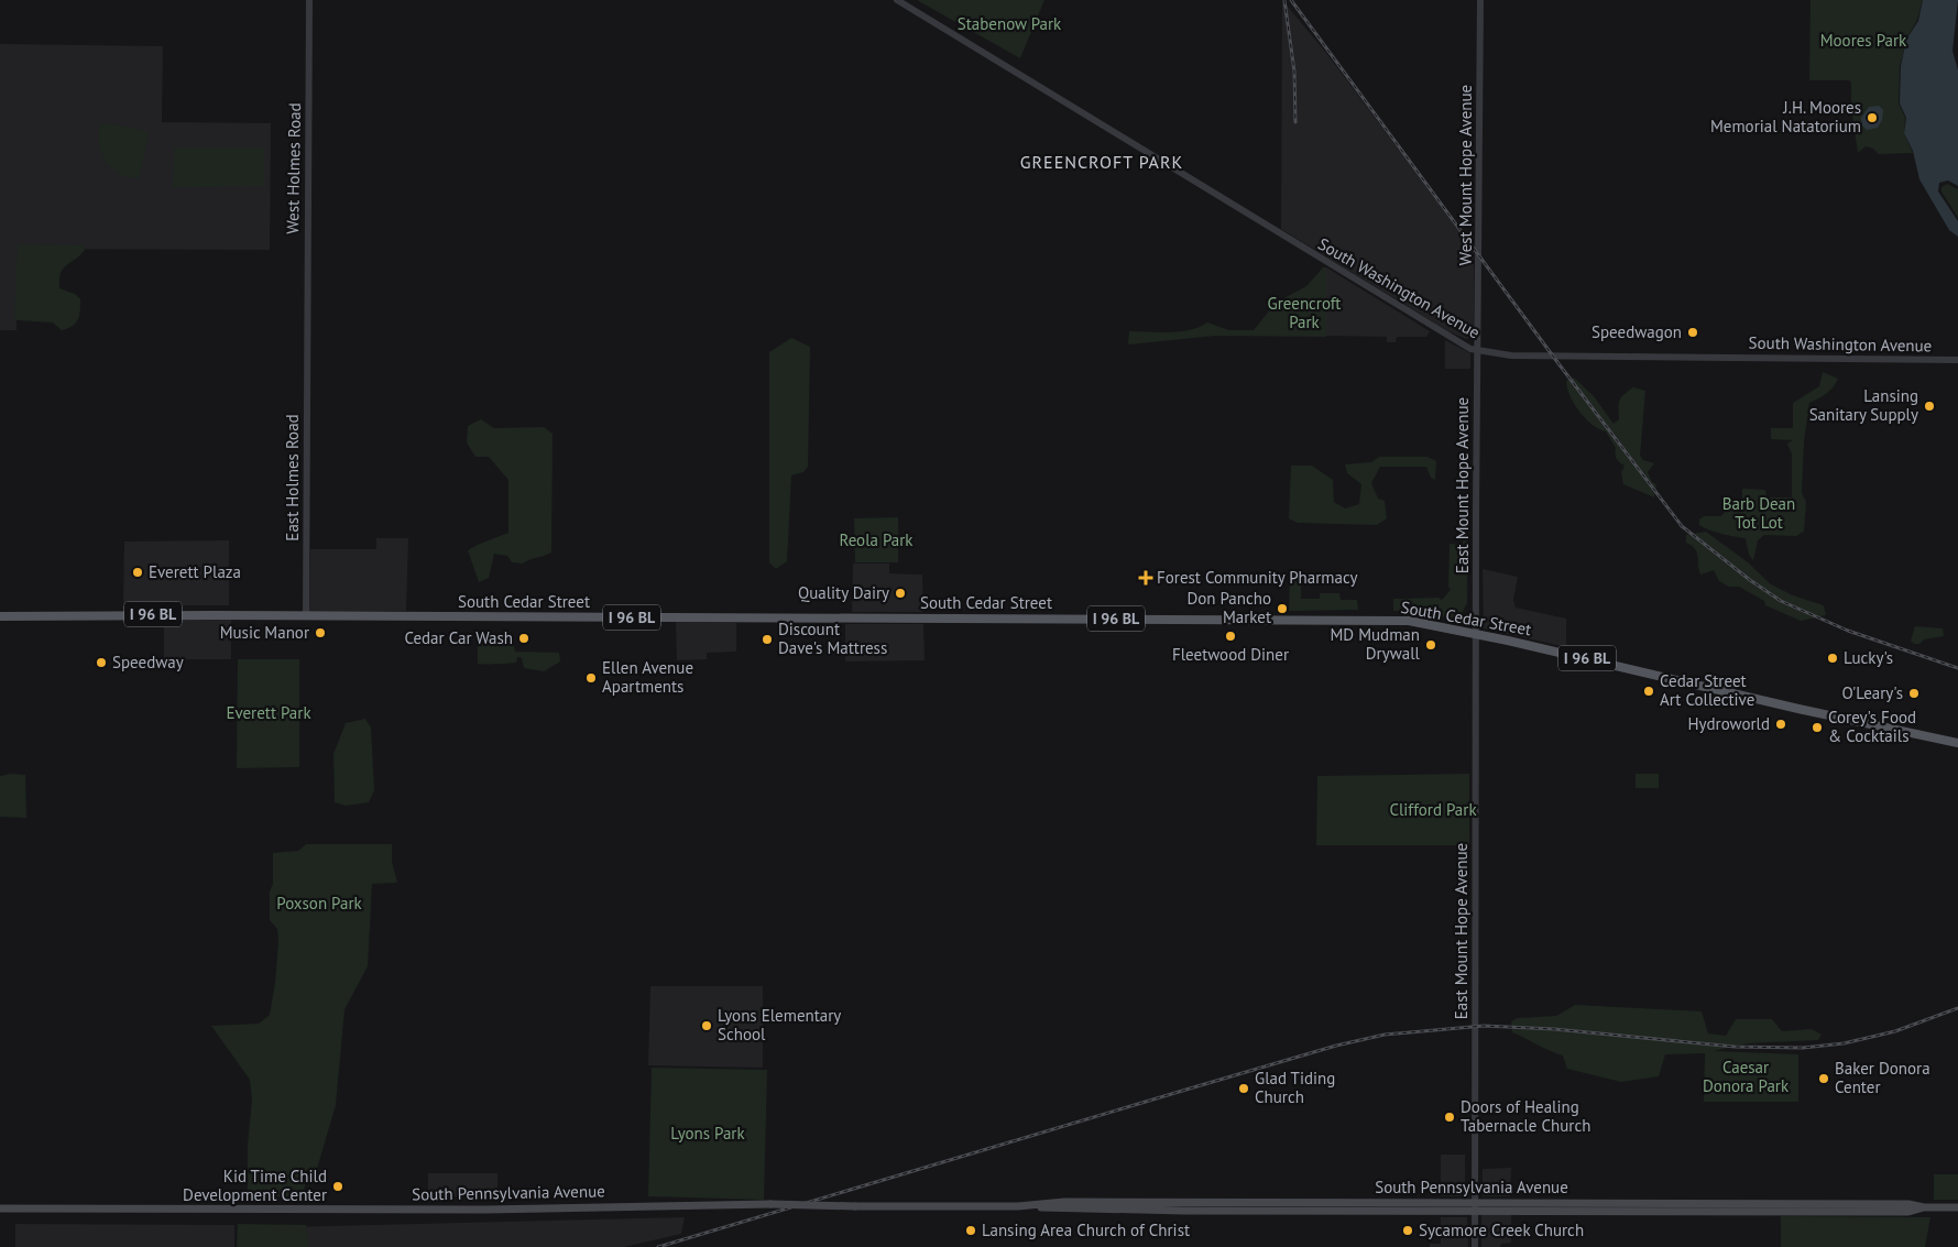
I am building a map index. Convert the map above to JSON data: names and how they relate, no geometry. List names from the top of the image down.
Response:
{
  "streets": {
    "main road": ["South Cedar Street", "I 96 BL", "South Pennsylvania Avenue"],
    "street": [
      "West Holmes Road",
      "West Mount Hope Avenue",
      "South Washington Avenue",
      "East Holmes Road",
      "East Mount Hope Avenue"
    ]
  },
  "crossings": [
    ["West Holmes Road", "East Holmes Road"],
    ["West Mount Hope Avenue", "South Washington Avenue"],
    ["West Mount Hope Avenue", "East Mount Hope Avenue"],
    ["South Washington Avenue", "East Mount Hope Avenue"],
    ["East Holmes Road", "South Cedar Street"],
    ["East Mount Hope Avenue", "South Cedar Street"],
    ["East Mount Hope Avenue", "South Pennsylvania Avenue"]
  ],
  "districts": ["GREENCROFT PARK"],
  "parks": [
    "Stabenow Park",
    "Moores Park",
    "Greencroft Park",
    "Barb Dean Tot Lot",
    "Reola Park",
    "Everett Park",
    "Clifford Park",
    "Poxson Park",
    "Caesar Donora Park",
    "Lyons Park"
  ],
  "places": {
    "other": [
      "J.H. Moores Memorial Natatorium",
      "Speedwagon",
      "Lansing Sanitary Supply",
      "Everett Plaza",
      "Quality Dairy",
      "Don Pancho Market",
      "Music Manor",
      "Fleetwood Diner",
      "Cedar Car Wash",
      "Discount Dave's Mattress",
      "MD Mudman Drywall",
      "Lucky's",
      "Speedway",
      "Ellen Avenue Apartments",
      "Cedar Street Art Collective",
      "O'Leary's",
      "Hydroworld",
      "Corey's Food & Cocktails",
      "Lyons Elementary School",
      "Baker Donora Center",
      "Glad Tiding Church",
      "Doors of Healing Tabernacle Church",
      "Kid Time Child Development Center",
      "Lansing Area Church of Christ",
      "Sycamore Creek Church"
    ],
    "health": ["Forest Community Pharmacy"]
  }
}
